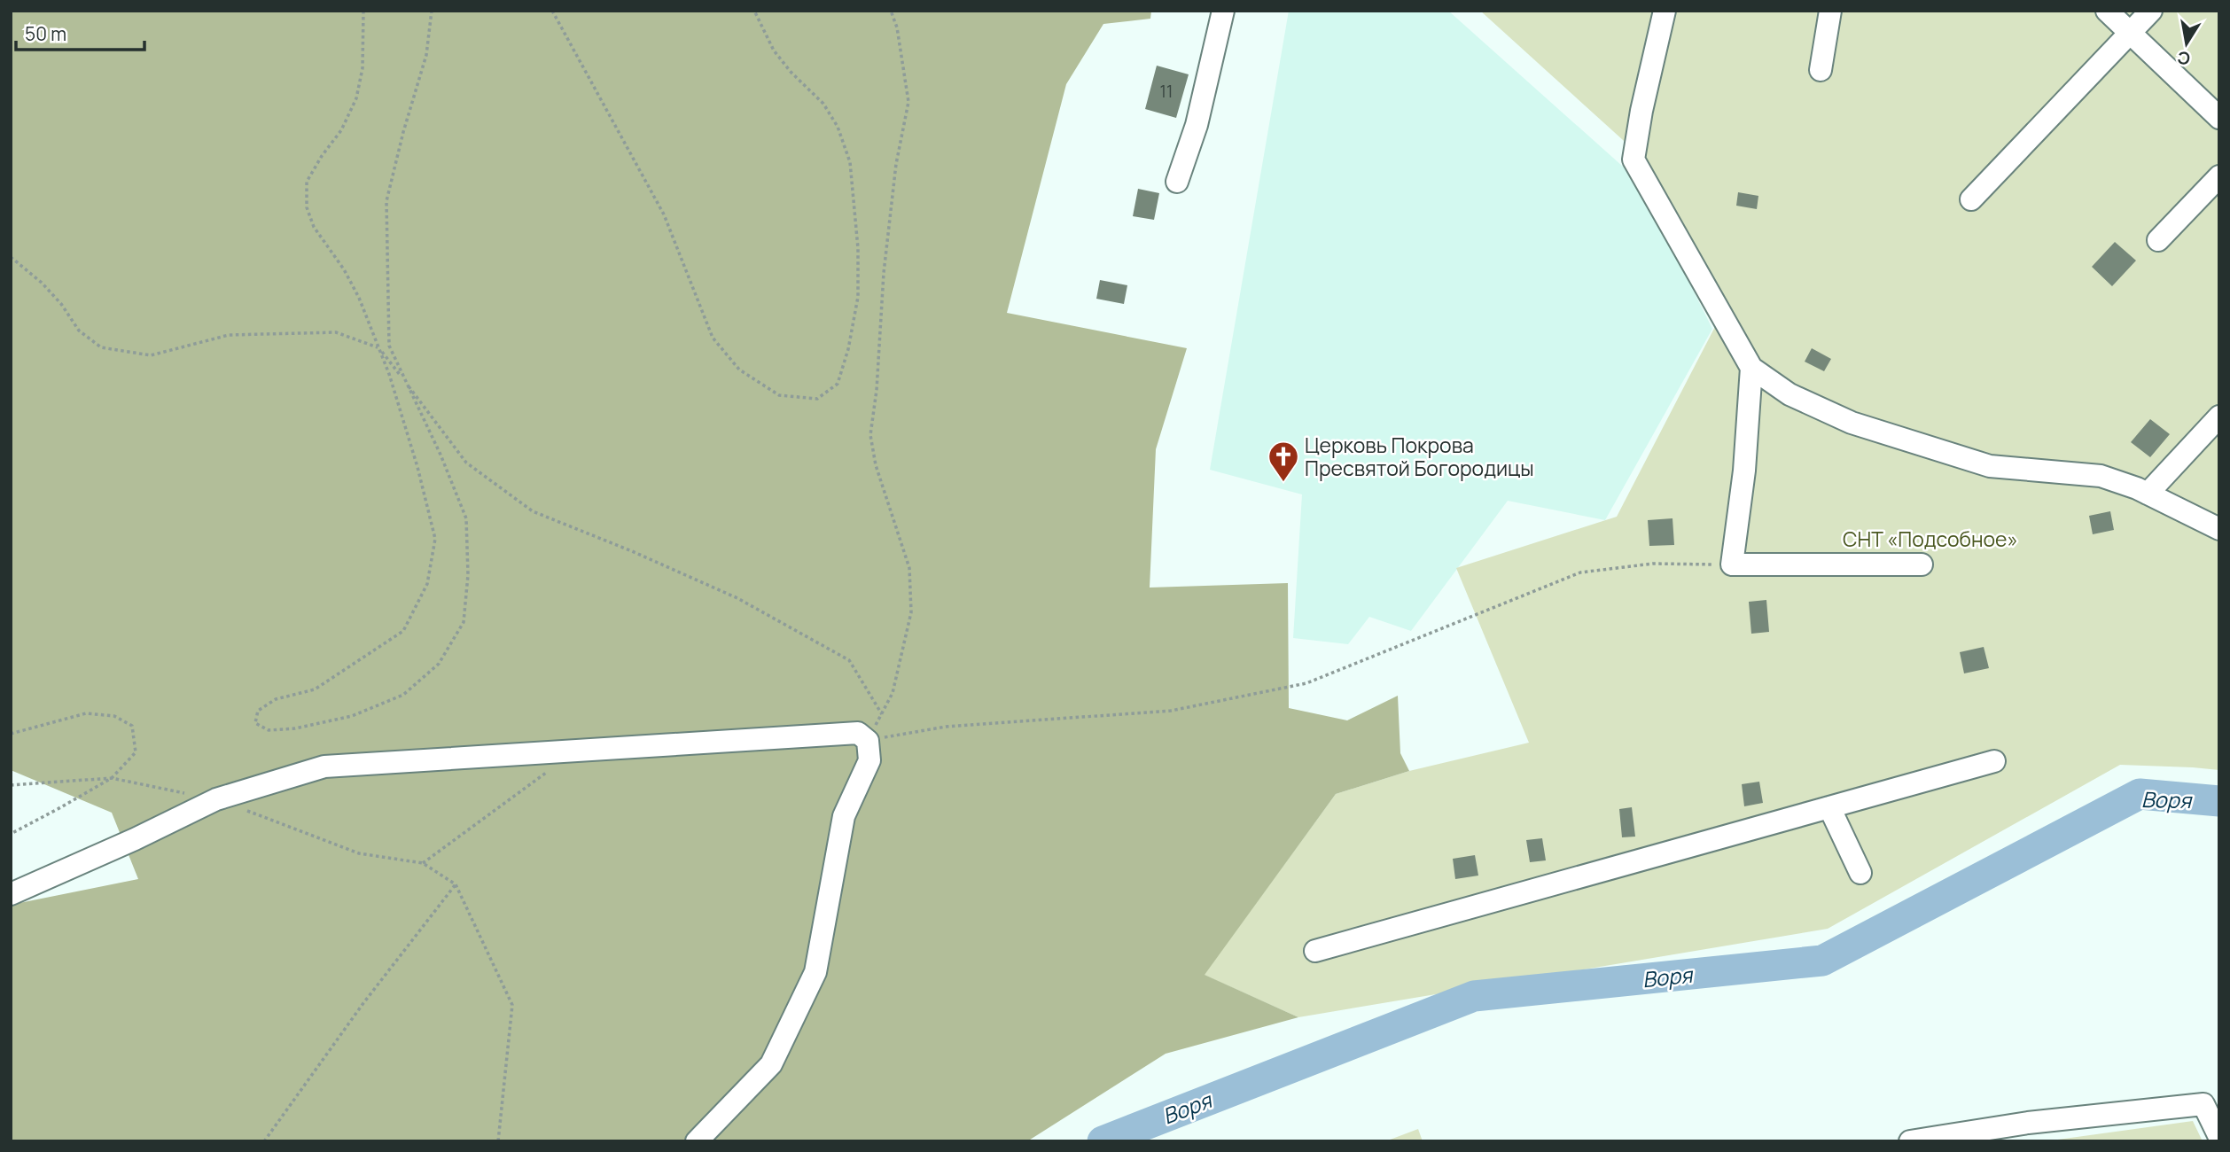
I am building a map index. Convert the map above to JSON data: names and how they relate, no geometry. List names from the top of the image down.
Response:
{
  "water": ["Воря"],
  "parks": ["СНТ «Подсобное»"],
  "places": {
    "church": ["Церковь Покрова Пресвятой Богородицы"]
  },
  "house_numbers": ["11"],
  "scale_bar": "50 m",
  "north": "bottom"
}
